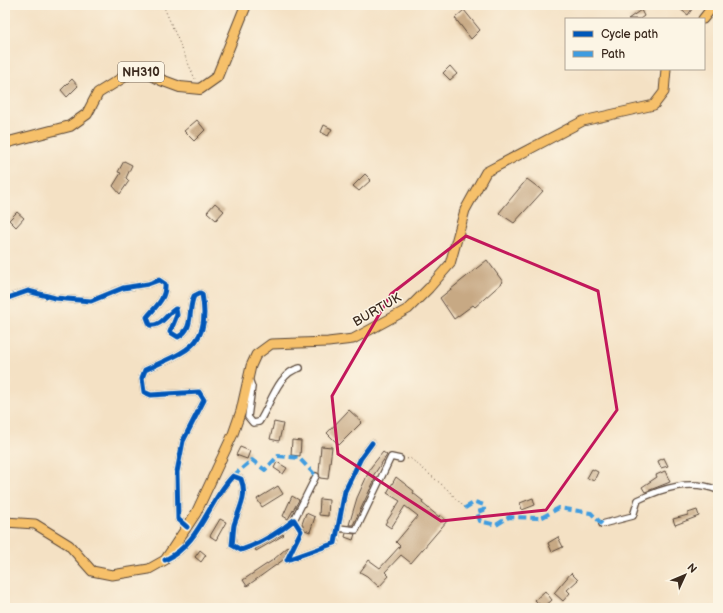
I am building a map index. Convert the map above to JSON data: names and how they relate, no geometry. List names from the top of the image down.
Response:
{
  "streets": {
    "highway": ["NH310"],
    "main road": ["BURTUK"]
  },
  "legend": ["Cycle path", "Path"],
  "north": "top right"
}
